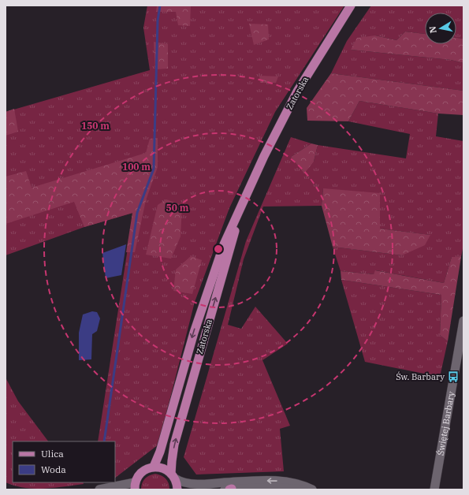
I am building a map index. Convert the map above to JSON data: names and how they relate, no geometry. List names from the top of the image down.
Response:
{
  "streets": {
    "main road": ["Zatorska"],
    "street": ["Świętej Barbary"]
  },
  "places": {
    "bus stop": ["Św. Barbary"]
  },
  "legend": ["Ulica", "Woda"],
  "north": "left",
  "rings": ["150 m", "100 m", "50 m"]
}
